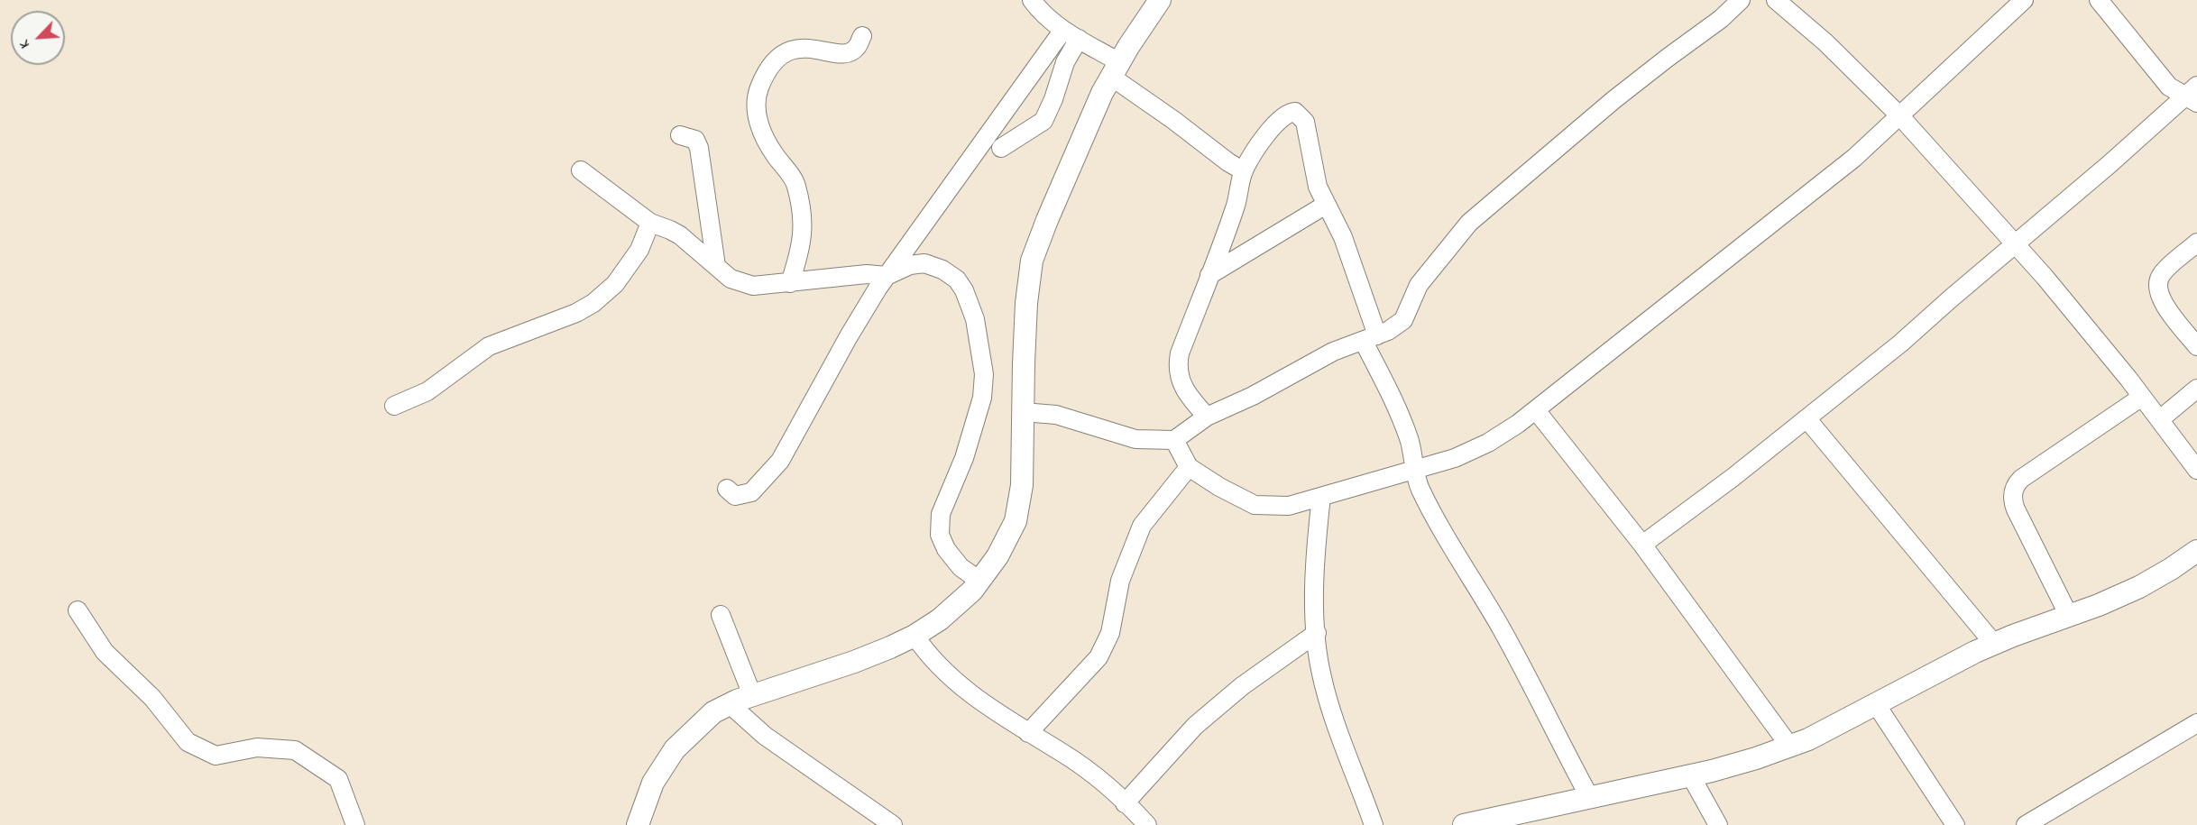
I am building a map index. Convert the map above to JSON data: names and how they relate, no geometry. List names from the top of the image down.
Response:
{
  "north": "bottom left"
}
